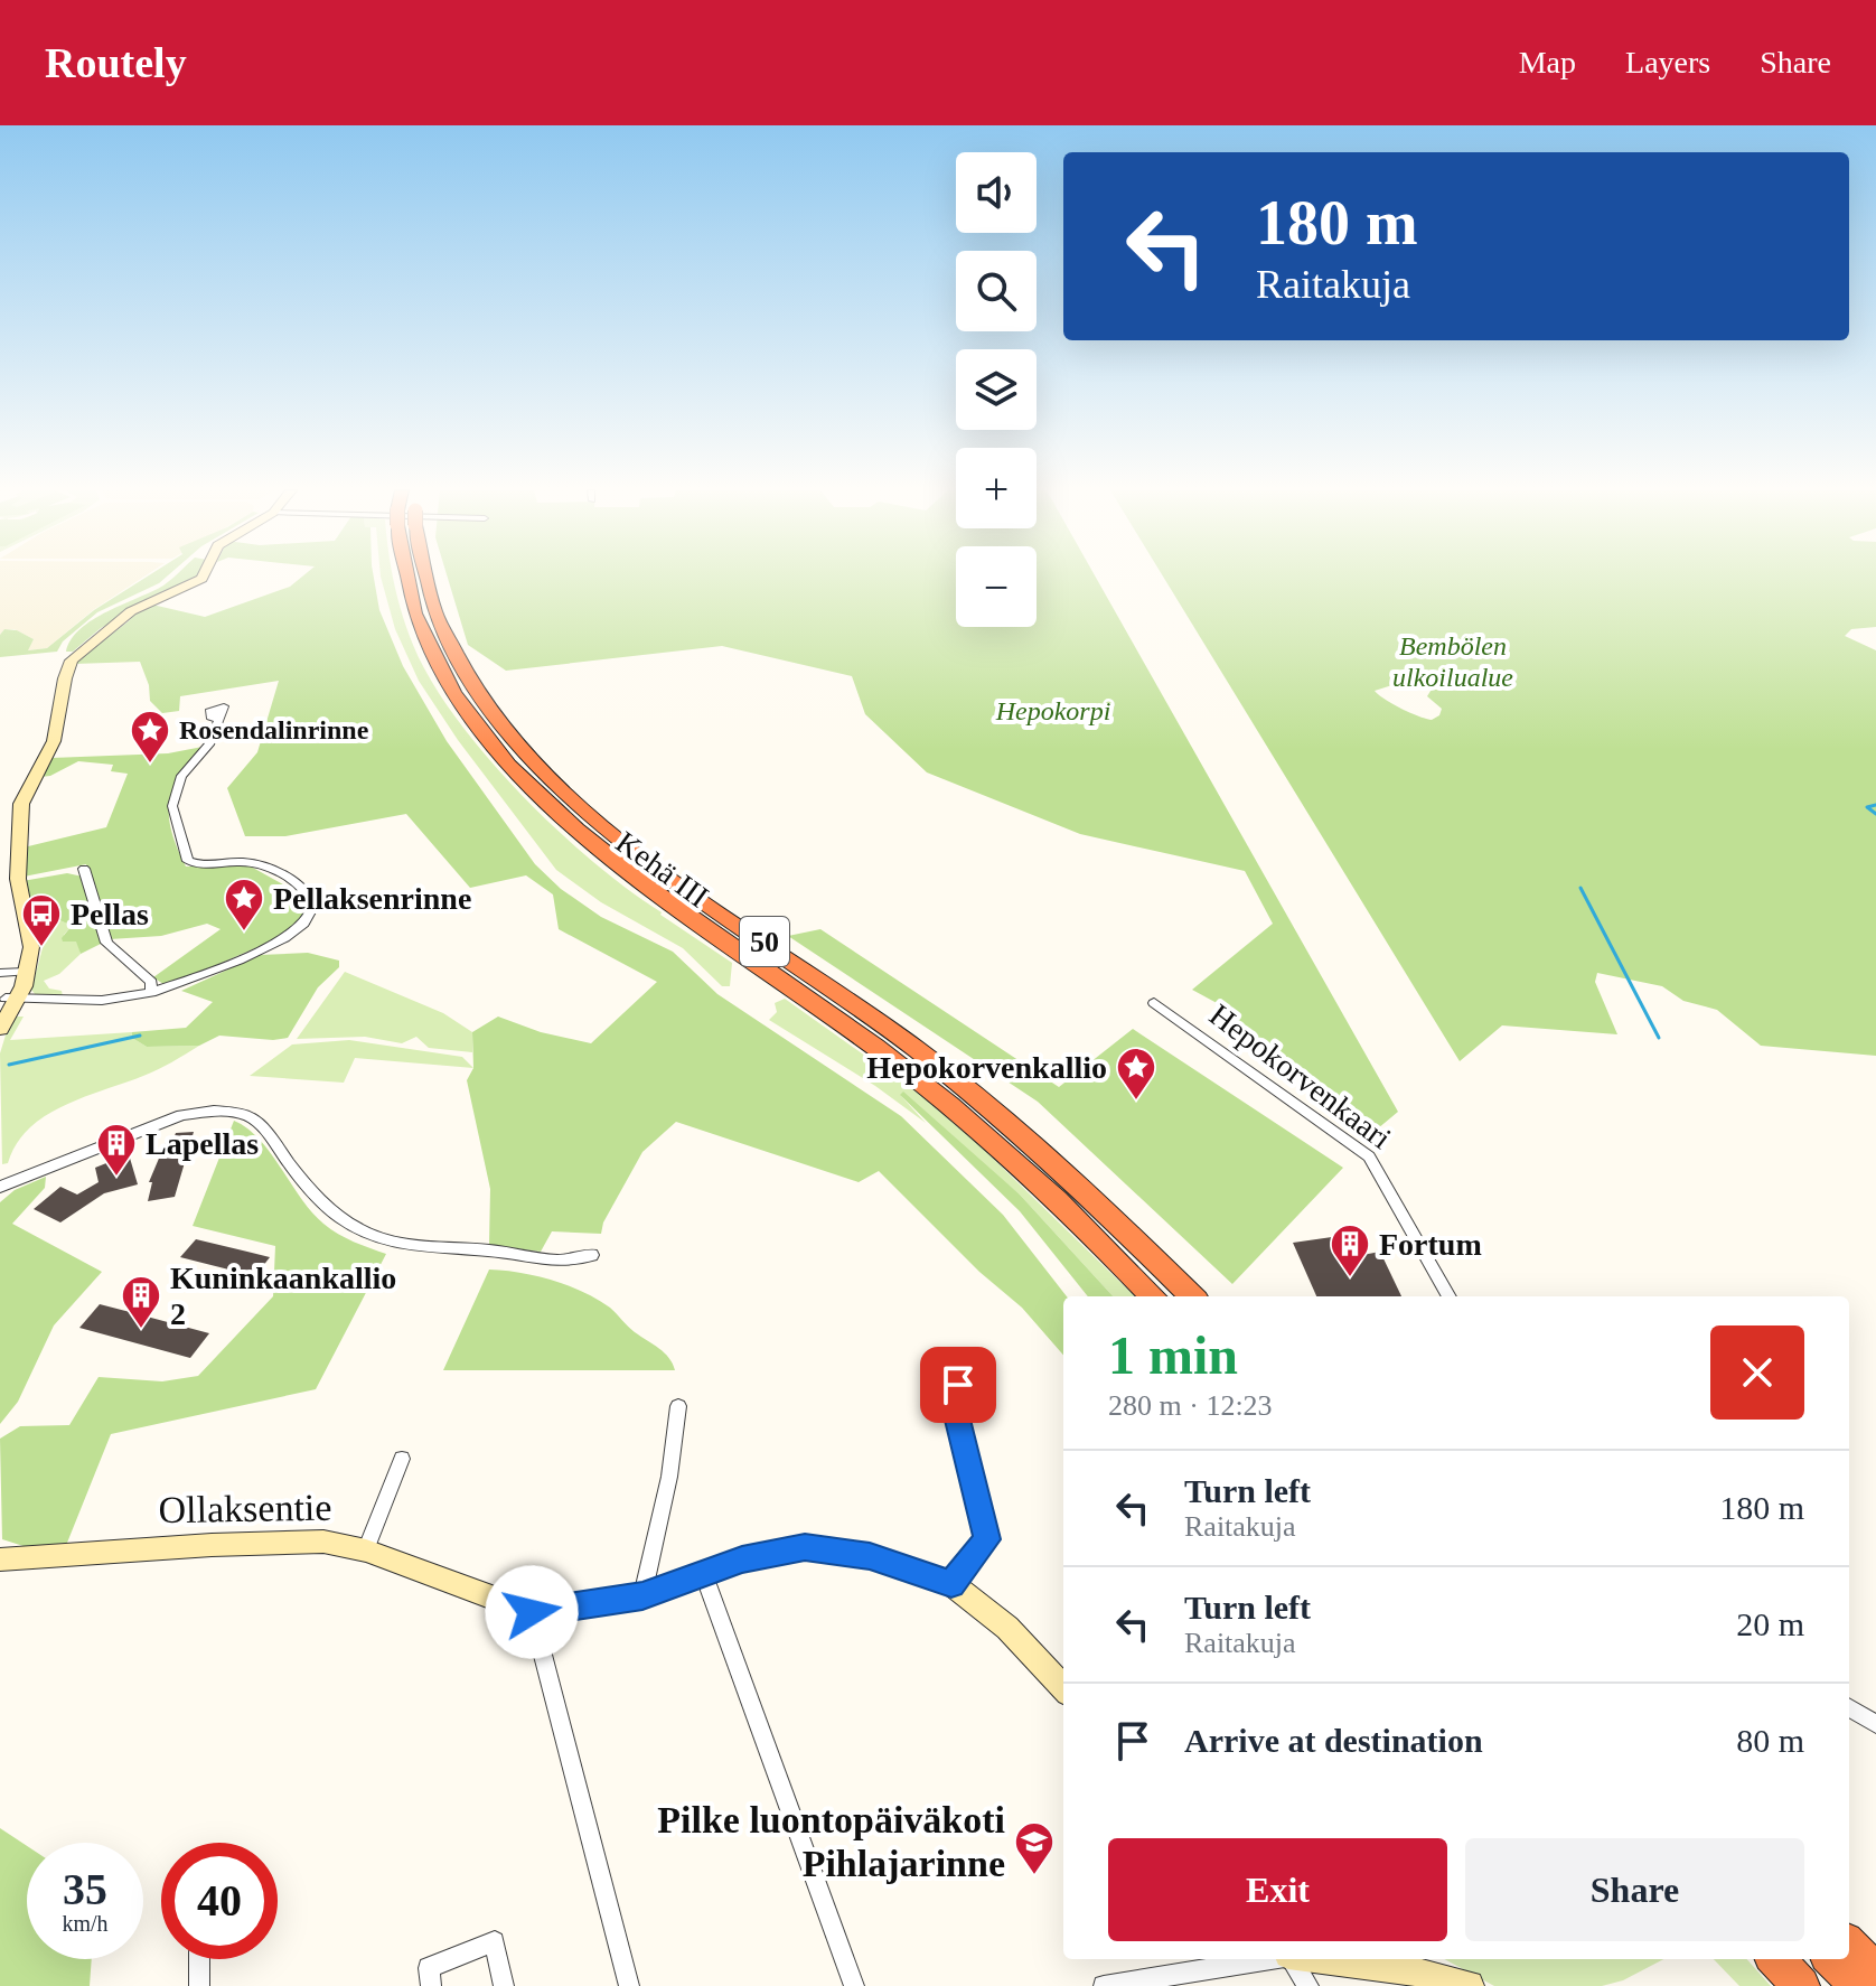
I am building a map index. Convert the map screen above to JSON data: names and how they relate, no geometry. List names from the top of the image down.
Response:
{
  "streets": {
    "highway": ["Kehä III", "50"],
    "main road": ["Ollaksentie"],
    "street": ["Hepokorvenkaari"]
  },
  "parks": ["Bembölen ulkoilualue", "Hepokorpi"],
  "places": {
    "place": ["Rosendalinrinne", "Pellaksenrinne", "Hepokorvenkallio"],
    "bus stop": ["Pellas"],
    "building": ["Lapellas", "Fortum", "Kuninkaankallio 2"],
    "school or university": ["Pilke luontopäiväkoti Pihlajarinne"]
  },
  "page": {
    "header": "Routely",
    "nav": ["Map", "Layers", "Share"],
    "map_buttons": ["+", "−"],
    "turn": ["180 m", "Raitakuja"],
    "heading": ["1 min", "280 m · 12:23"],
    "list": [
      {
        "name": "Turn left",
        "note": "Raitakuja",
        "value": "180 m"
      },
      {
        "name": "Turn left",
        "note": "Raitakuja",
        "value": "20 m"
      },
      {
        "name": "Arrive at destination",
        "value": "80 m"
      }
    ],
    "buttons": ["Exit", "Share"],
    "speed": "35 km/h",
    "limit": "40"
  }
}
